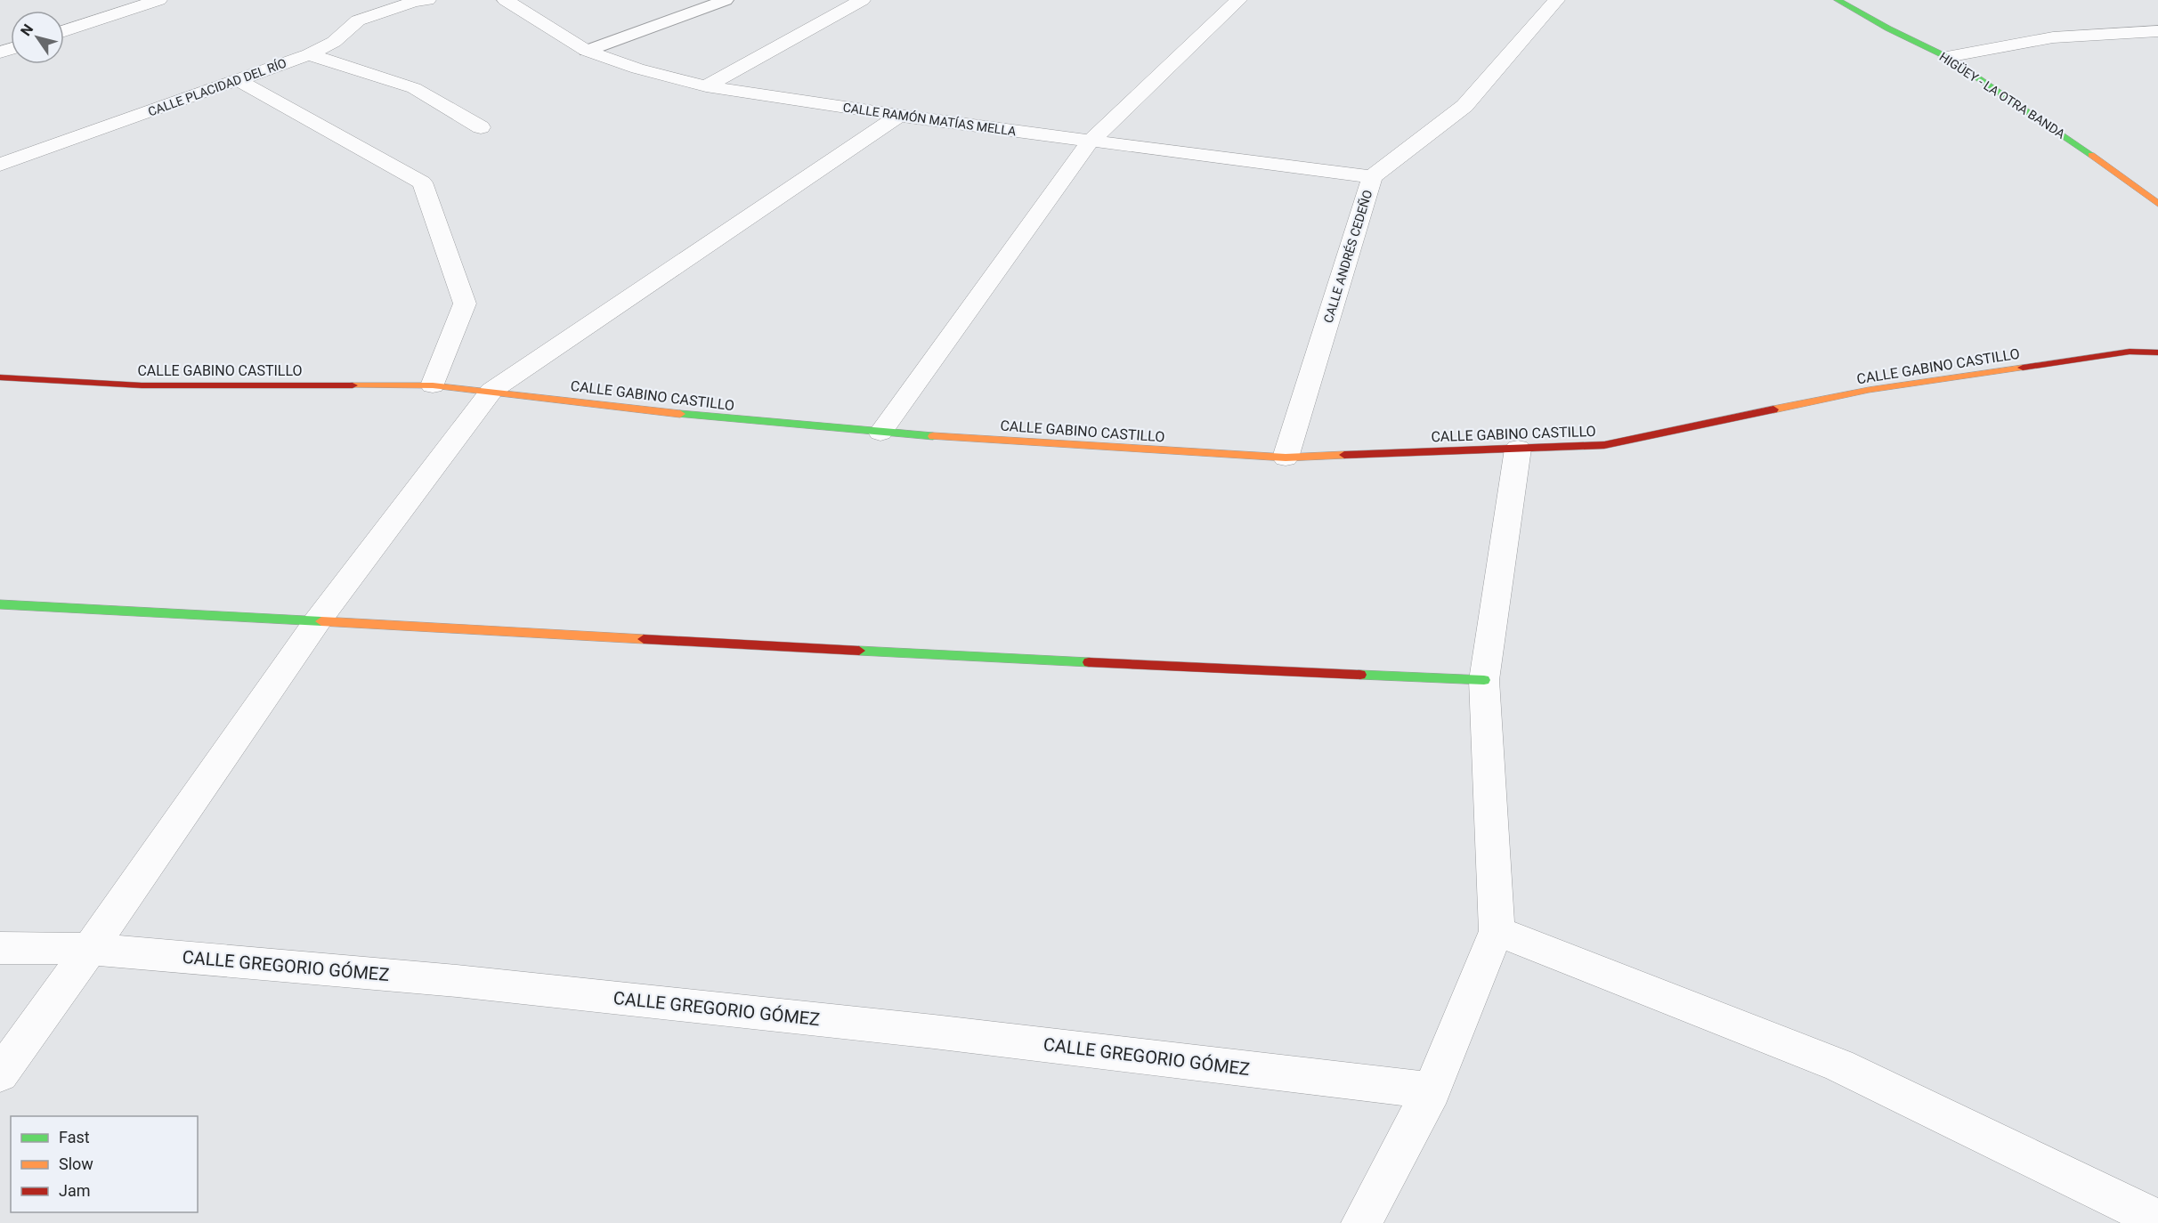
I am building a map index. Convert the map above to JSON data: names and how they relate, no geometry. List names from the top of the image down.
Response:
{
  "streets": {
    "street": [
      "CALLE PLACIDAD DEL RÍO",
      "HIGÜEY - LA OTRA BANDA",
      "CALLE RAMÓN MATÍAS MELLA",
      "CALLE ANDRÉS CEDEÑO",
      "CALLE GABINO CASTILLO",
      "CALLE GREGORIO GÓMEZ"
    ]
  },
  "crossings": [
    ["CALLE RAMÓN MATÍAS MELLA", "CALLE ANDRÉS CEDEÑO"],
    ["CALLE ANDRÉS CEDEÑO", "CALLE GABINO CASTILLO"]
  ],
  "legend": ["Fast", "Slow", "Jam"],
  "north": "top left"
}
